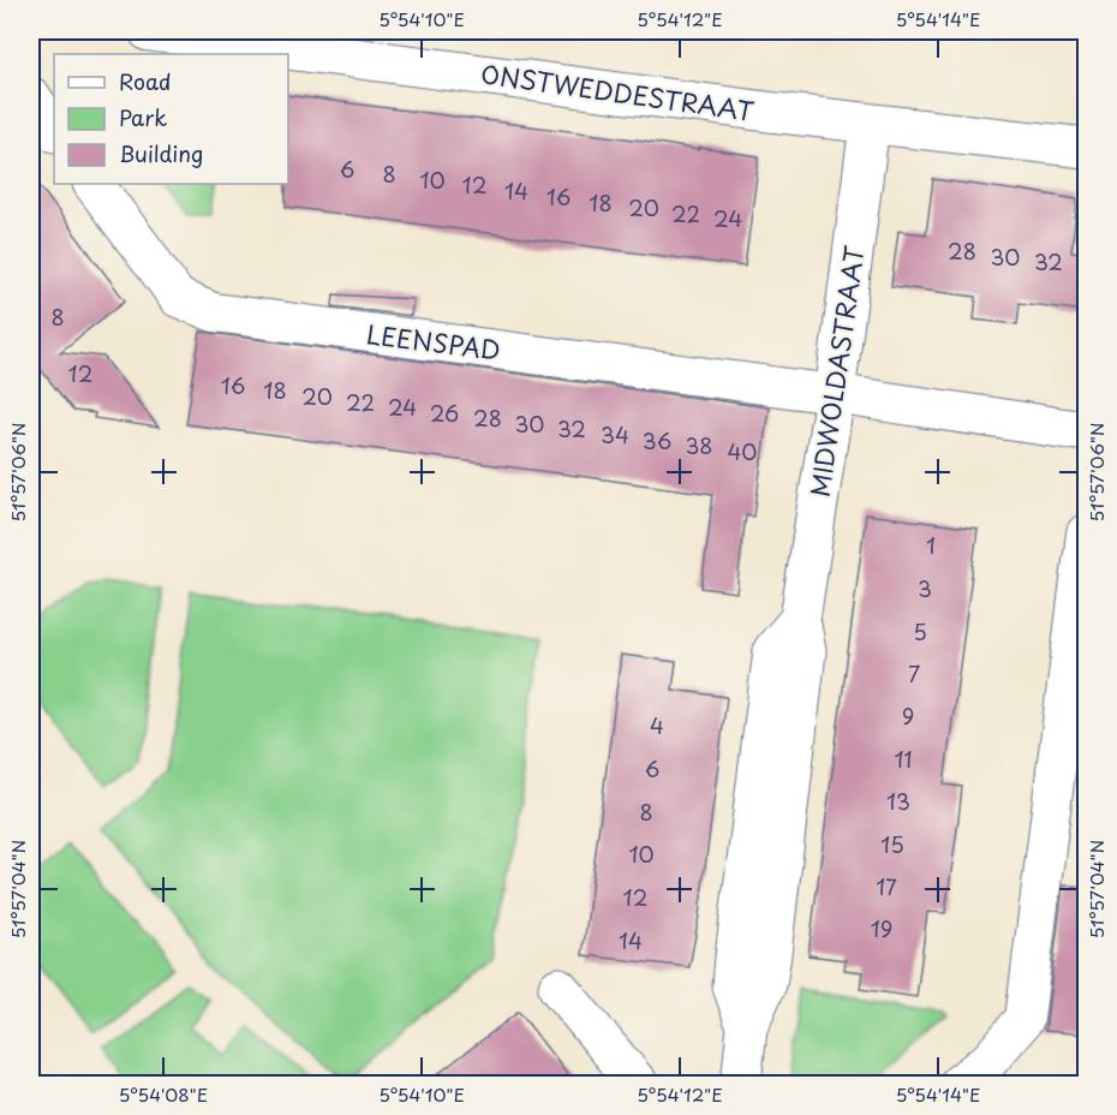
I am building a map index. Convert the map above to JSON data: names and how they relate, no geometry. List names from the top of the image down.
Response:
{
  "streets": {
    "street": ["ONSTWEDDESTRAAT", "LEENSPAD", "MIDWOLDASTRAAT"]
  },
  "crossings": [
    ["ONSTWEDDESTRAAT", "MIDWOLDASTRAAT"],
    ["LEENSPAD", "MIDWOLDASTRAAT"]
  ],
  "house_numbers": [
    "6",
    "8",
    "10",
    "12",
    "14",
    "16",
    "18",
    "20",
    "22",
    "24",
    "28",
    "30",
    "32",
    "8",
    "12",
    "16",
    "18",
    "20",
    "22",
    "24",
    "26",
    "28",
    "30",
    "32",
    "34",
    "36",
    "38",
    "40",
    "1",
    "3",
    "5",
    "7",
    "9",
    "4",
    "11",
    "6",
    "13",
    "8",
    "15",
    "10",
    "17",
    "12",
    "19",
    "14"
  ],
  "legend": ["Road", "Park", "Building"],
  "coordinates": [
    "5°54'10\"E",
    "5°54'12\"E",
    "5°54'14\"E",
    "51°57'06\"N",
    "51°57'04\"N",
    "5°54'08\"E"
  ]
}
